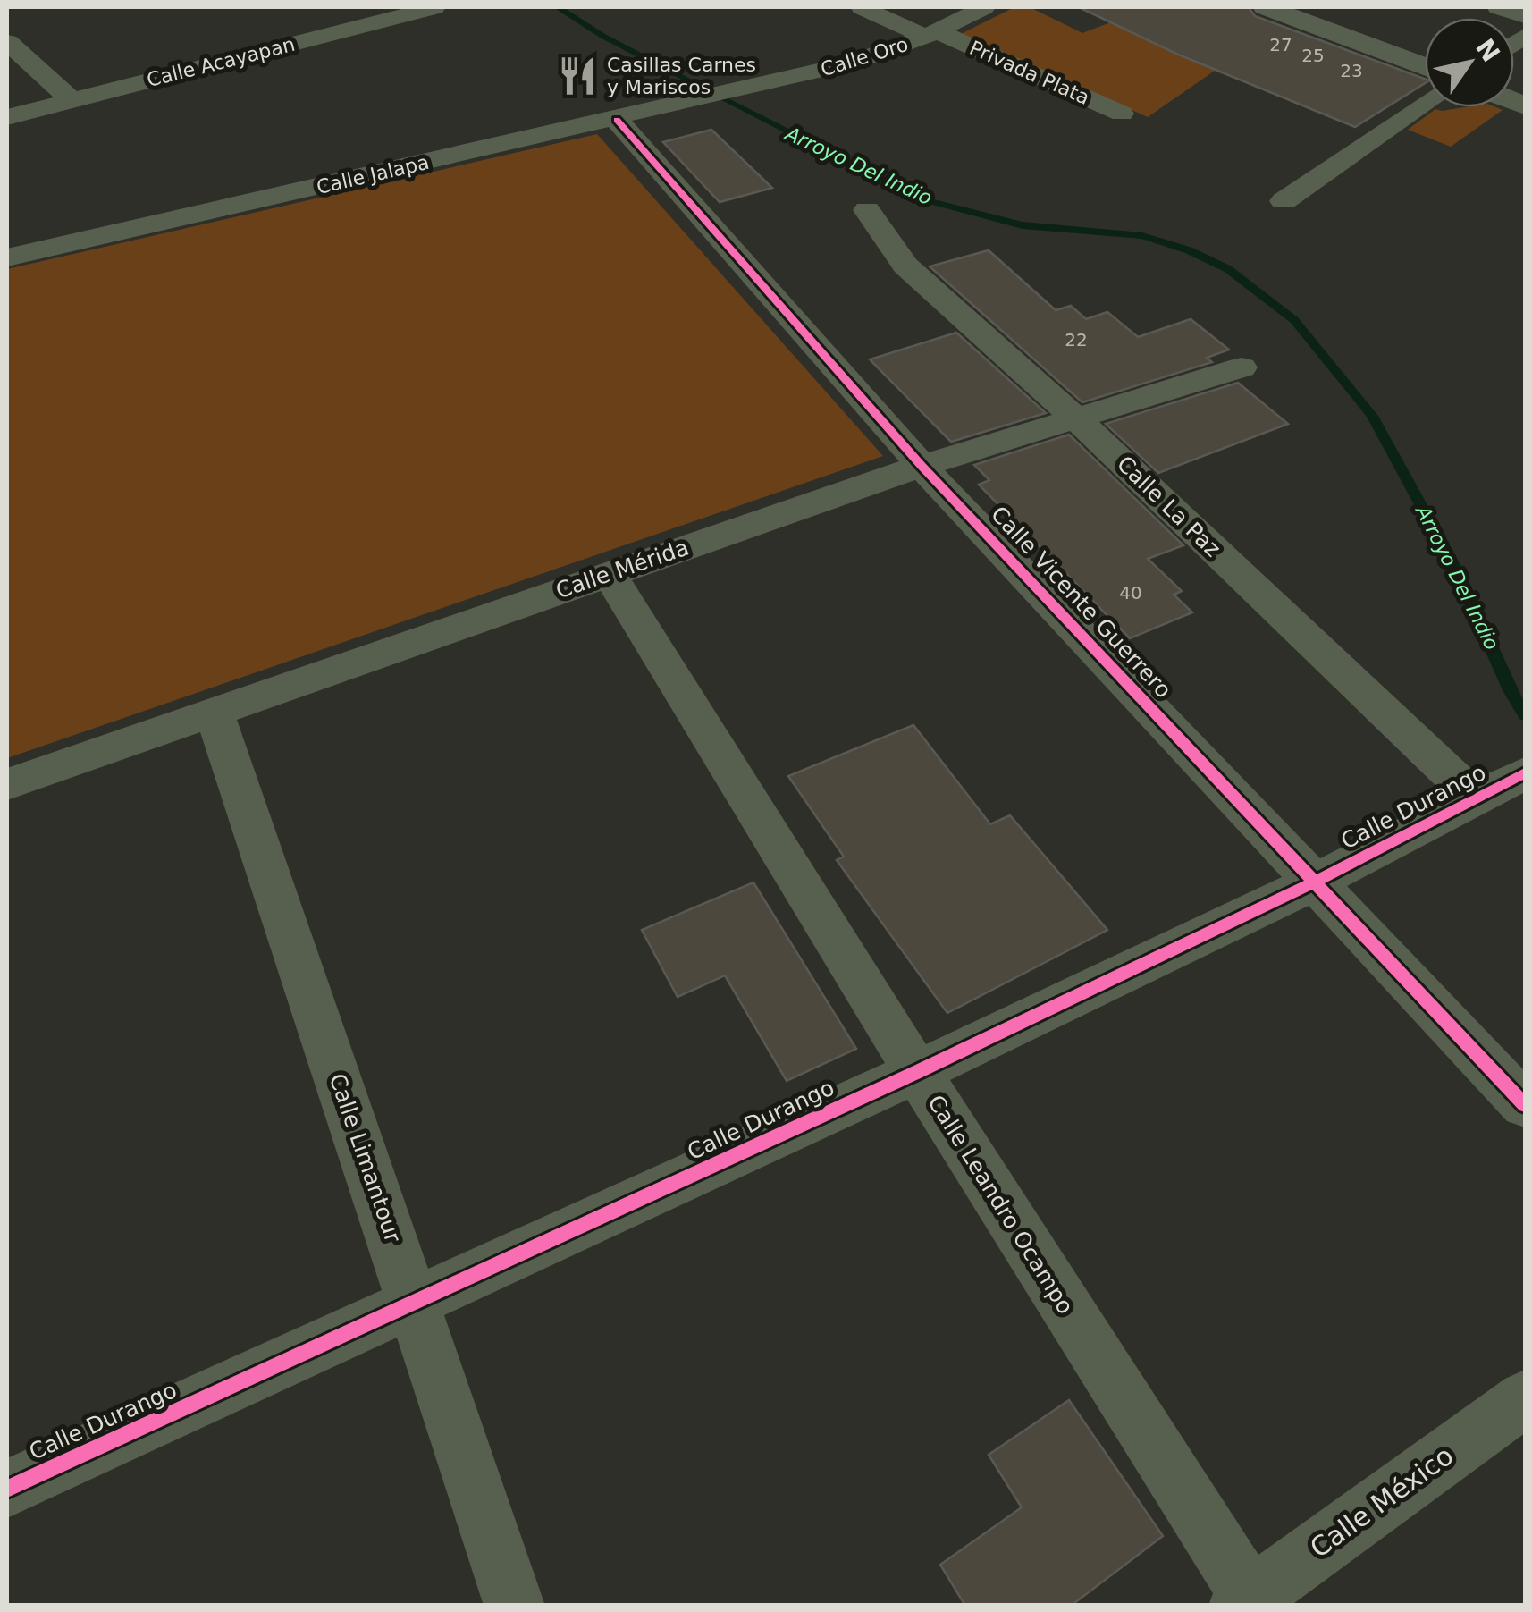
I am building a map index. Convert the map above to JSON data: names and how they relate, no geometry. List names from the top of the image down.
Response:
{
  "streets": {
    "street": [
      "Calle Oro",
      "Calle Acayapan",
      "Privada Plata",
      "Calle Jalapa",
      "Calle La Paz",
      "Calle Mérida",
      "Calle Vicente Guerrero",
      "Calle Durango",
      "Calle Limantour",
      "Calle Leandro Ocampo",
      "Calle México"
    ]
  },
  "crossings": [
    ["Calle Oro", "Privada Plata"],
    ["Calle Oro", "Calle Jalapa"],
    ["Calle Jalapa", "Calle Vicente Guerrero"],
    ["Calle La Paz", "Calle Mérida"],
    ["Calle La Paz", "Calle Durango"],
    ["Calle Mérida", "Calle Vicente Guerrero"],
    ["Calle Mérida", "Calle Limantour"],
    ["Calle Mérida", "Calle Leandro Ocampo"],
    ["Calle Vicente Guerrero", "Calle Durango"],
    ["Calle Durango", "Calle Limantour"],
    ["Calle Durango", "Calle Leandro Ocampo"],
    ["Calle Leandro Ocampo", "Calle México"]
  ],
  "water": ["Arroyo Del Indio"],
  "places": {
    "restaurant": ["Casillas Carnes y Mariscos"]
  },
  "house_numbers": [
    "27",
    "25",
    "23",
    "22",
    "40"
  ],
  "north": "top right"
}
